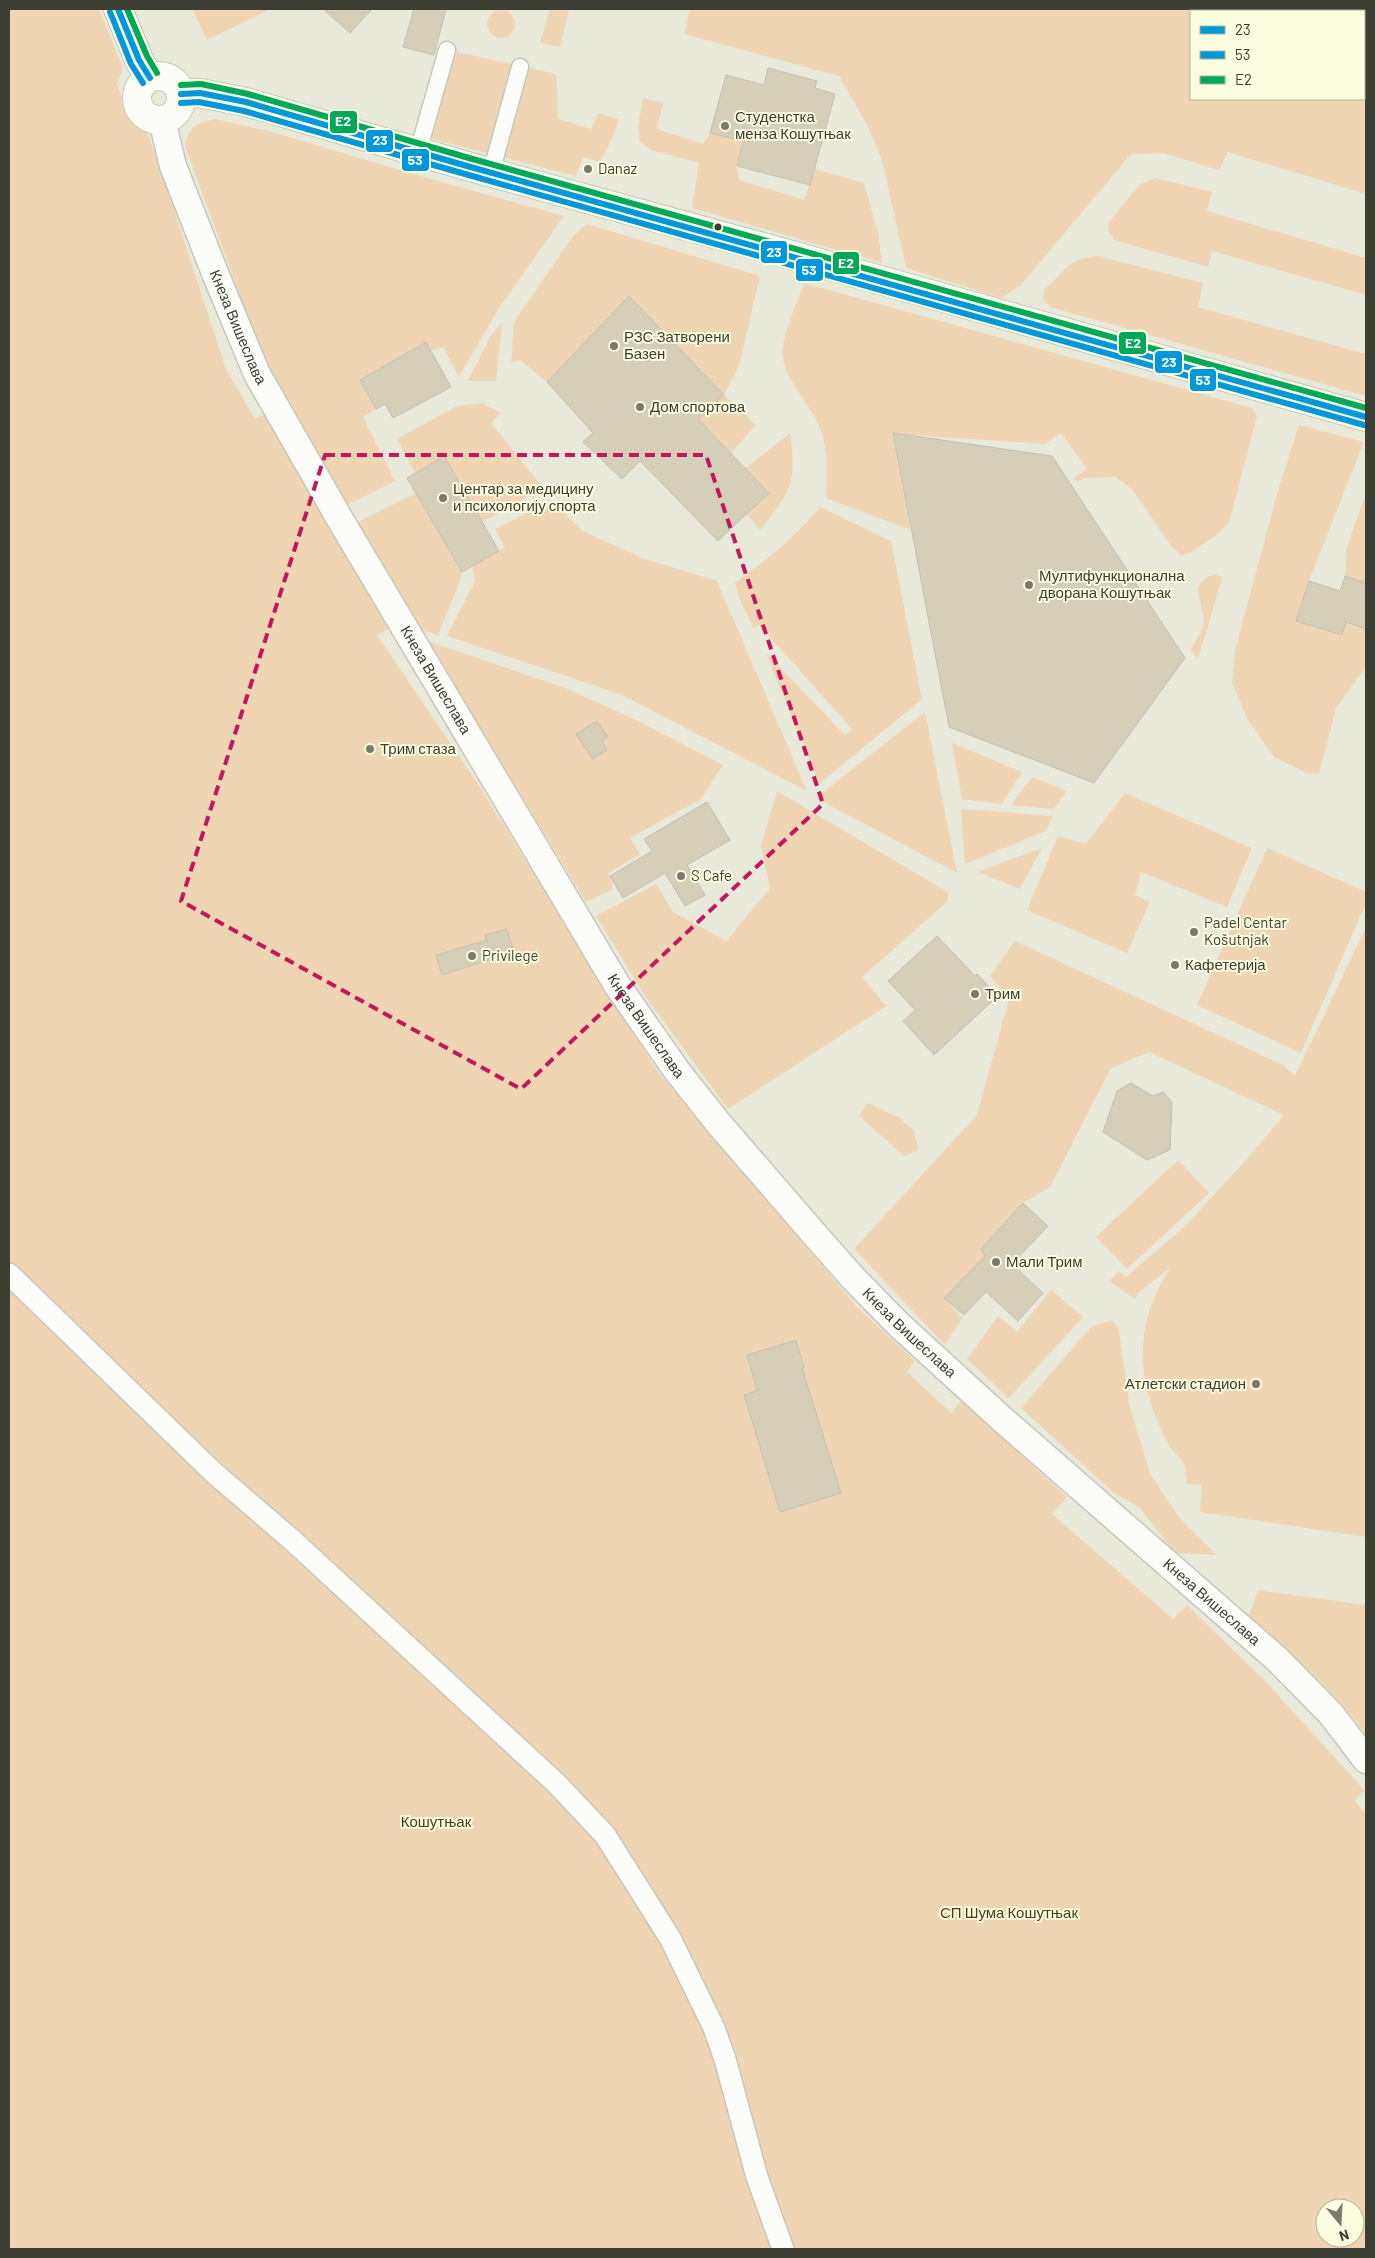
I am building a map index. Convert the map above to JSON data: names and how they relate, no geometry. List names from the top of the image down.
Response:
{
  "streets": {
    "street": ["Кнеза Вишеслава"]
  },
  "parks": ["Кошутњак", "СП Шума Кошутњак"],
  "places": [
    "Студенстка менза Кошутњак",
    "Danaz",
    "РЗС Затворени Базен",
    "Дом спортова",
    "Центар за медицину и психологију спорта",
    "Мултифункционална дворана Кошутњак",
    "Трим стаза",
    "S Cafe",
    "Padel Centar Košutnjak",
    "Privilege",
    "Кафетерија",
    "Трим",
    "Мали Трим",
    "Атлетски стадион"
  ],
  "lines": ["transit line 23", "transit line E2", "transit line 53"],
  "legend": ["23", "53", "E2"],
  "north": "bottom"
}
